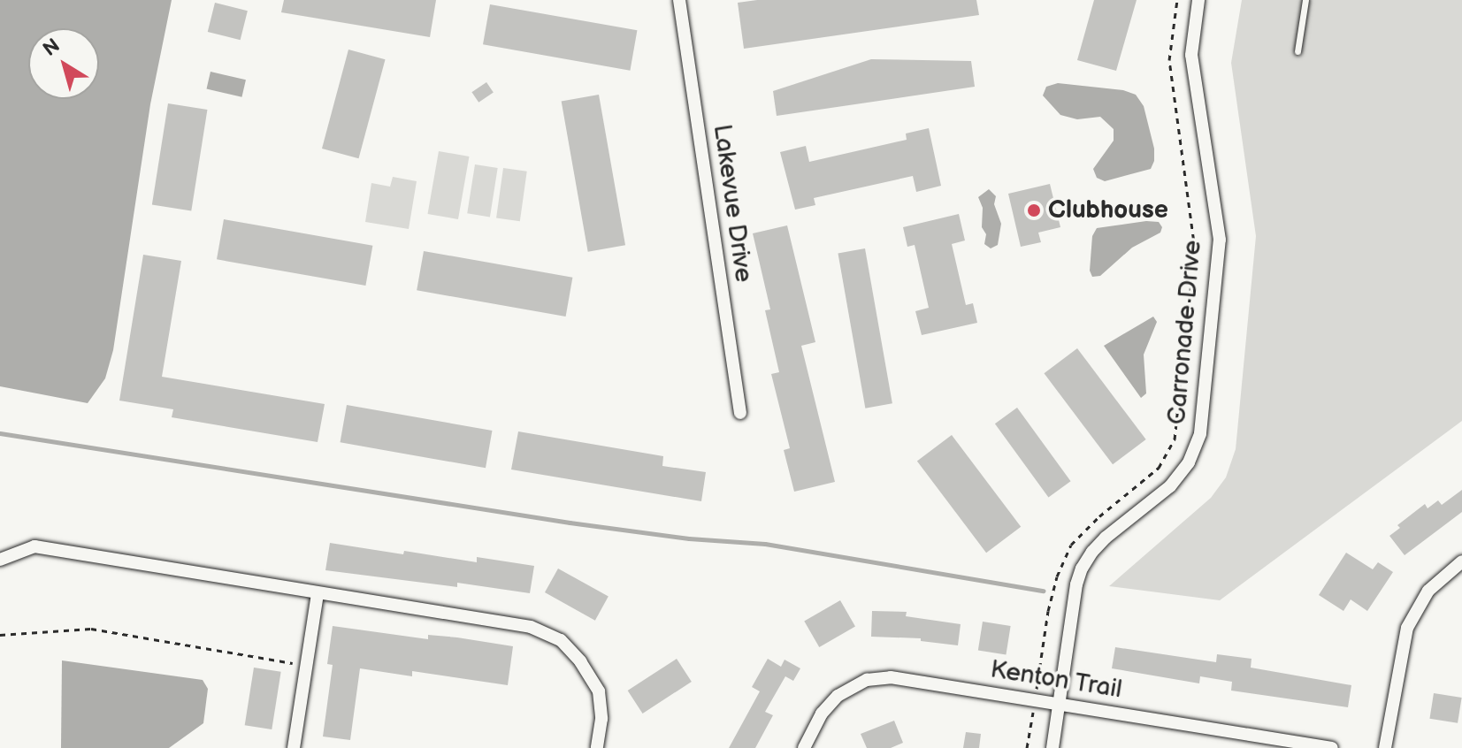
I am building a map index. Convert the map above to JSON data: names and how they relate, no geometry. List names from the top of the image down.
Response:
{
  "streets": {
    "street": ["Lakevue Drive", "Carronade Drive", "Kenton Trail"]
  },
  "crossings": [
    ["Carronade Drive", "Kenton Trail"]
  ],
  "places": ["Clubhouse"],
  "north": "top left"
}
